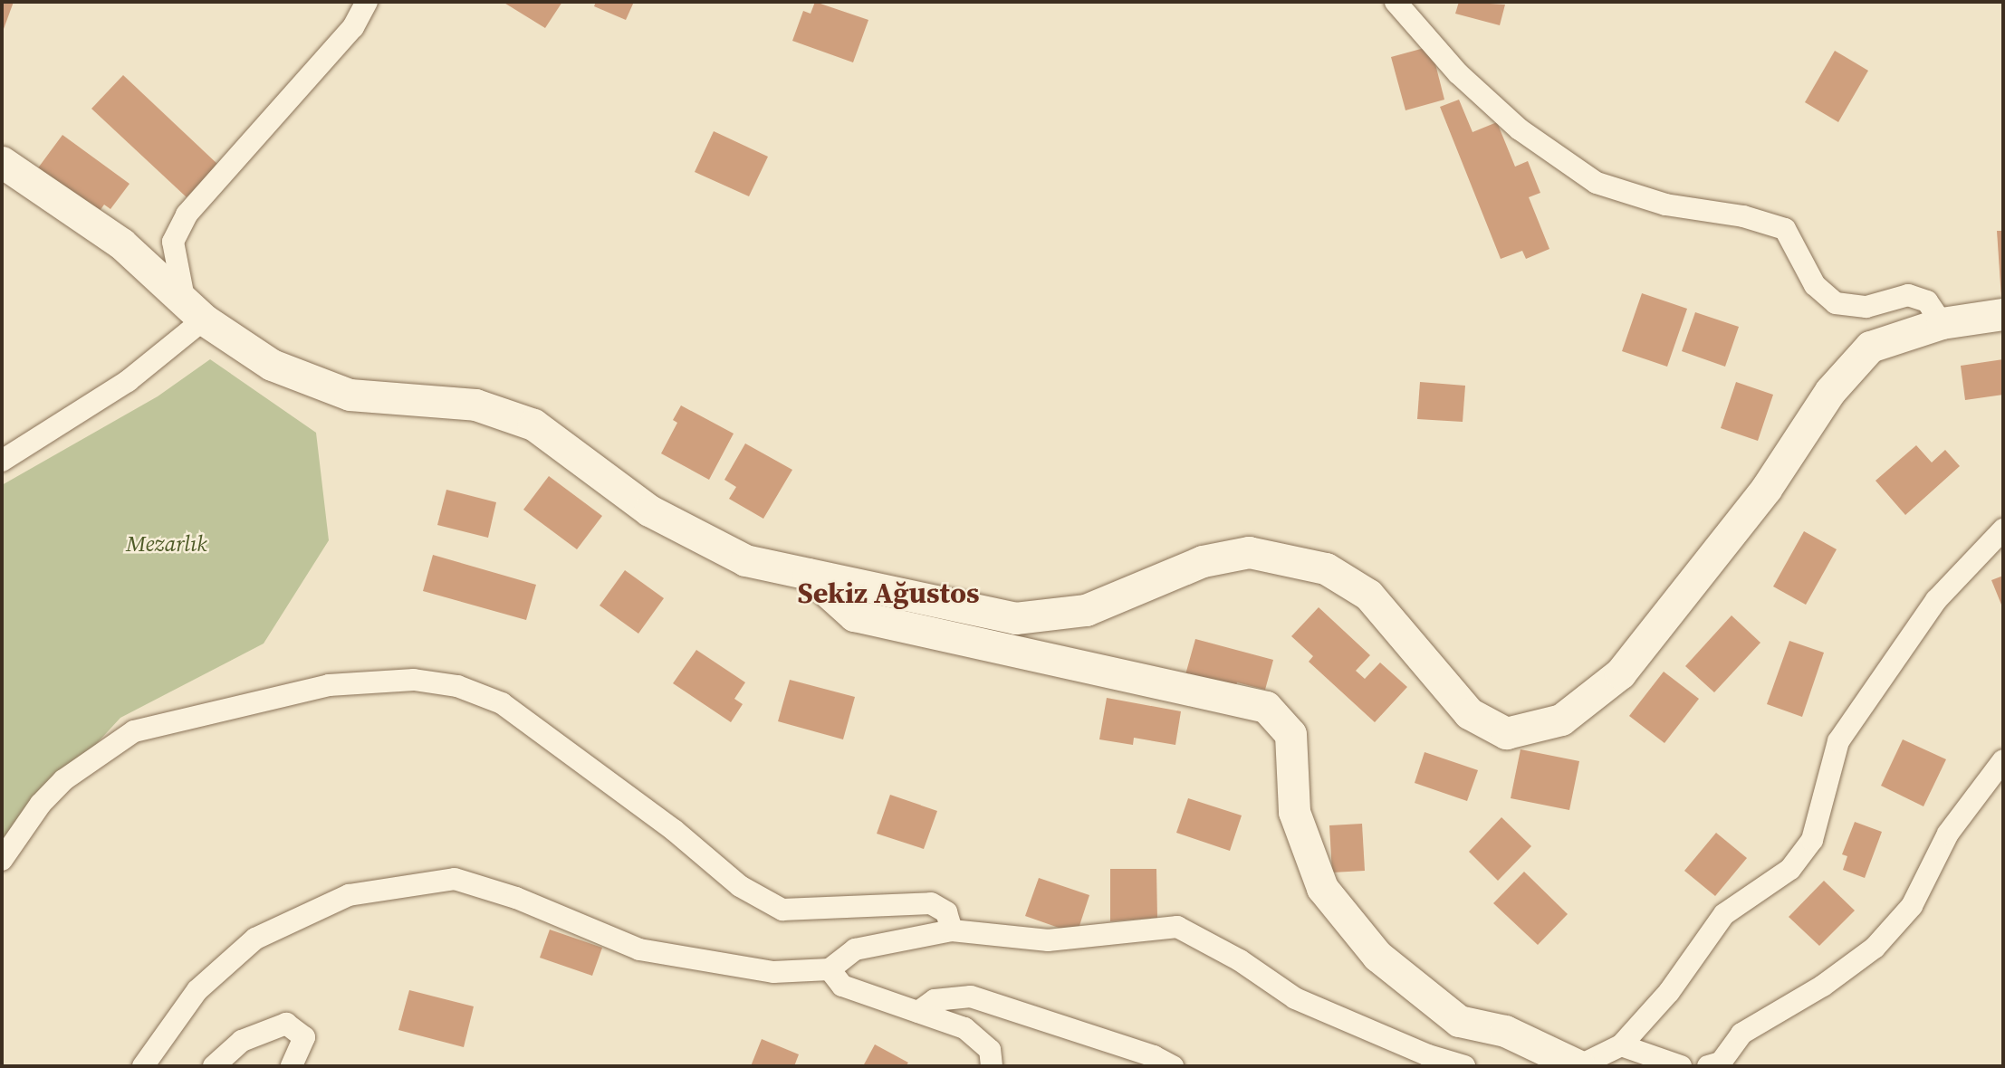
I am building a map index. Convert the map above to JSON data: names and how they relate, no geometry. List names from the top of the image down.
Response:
{
  "districts": ["Sekiz Ağustos"],
  "parks": ["Mezarlık"]
}
